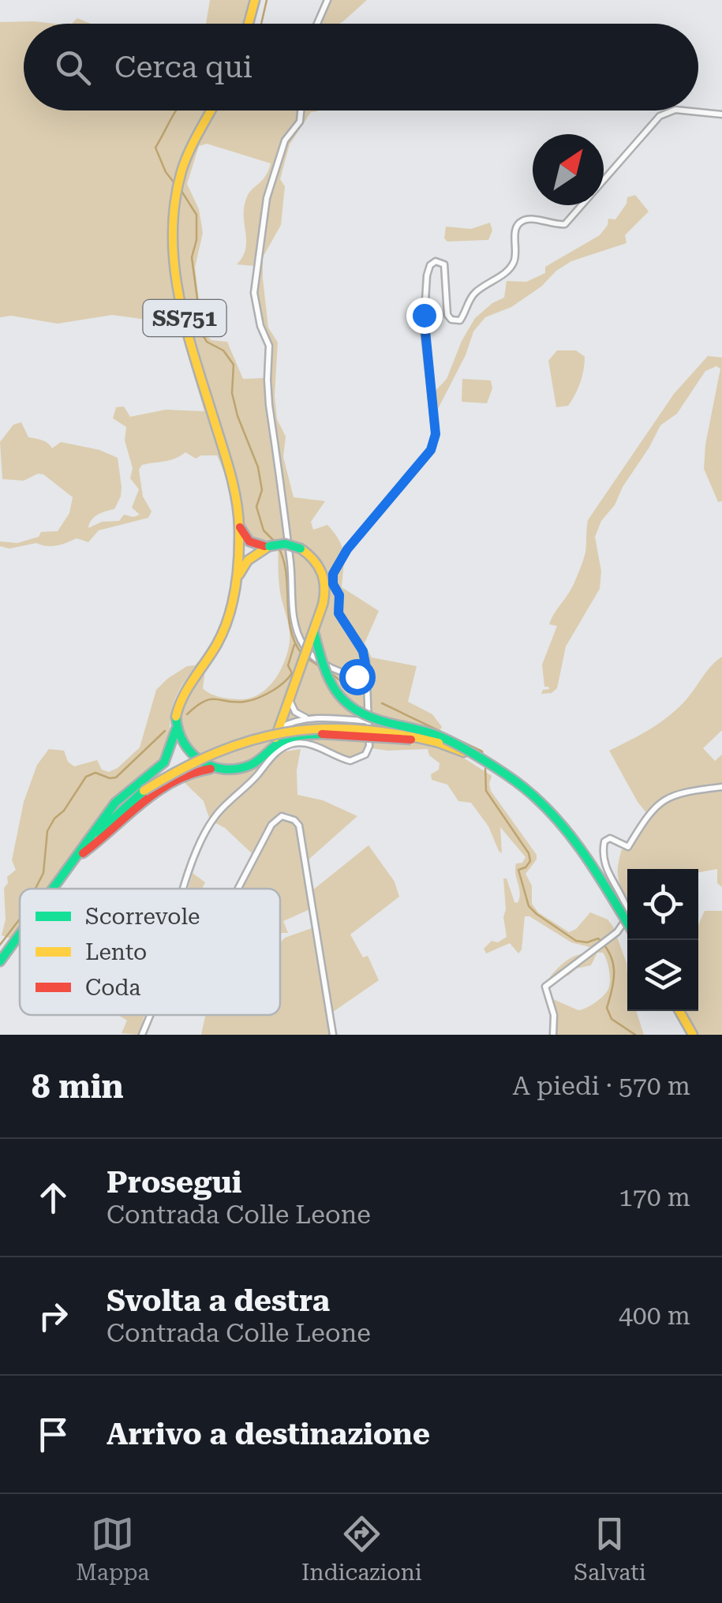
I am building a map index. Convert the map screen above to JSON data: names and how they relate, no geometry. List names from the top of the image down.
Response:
{
  "streets": {
    "main road": ["SS751"]
  },
  "legend": ["Scorrevole", "Lento", "Coda"],
  "north": "top right",
  "page": {
    "search": "Cerca qui",
    "heading": ["8 min", "A piedi · 570 m"],
    "list": [
      ["Prosegui", "Contrada Colle Leone", "170 m"],
      ["Svolta a destra", "Contrada Colle Leone", "400 m"],
      "Arrivo a destinazione"
    ],
    "nav": ["Mappa", "Indicazioni", "Salvati"]
  }
}
